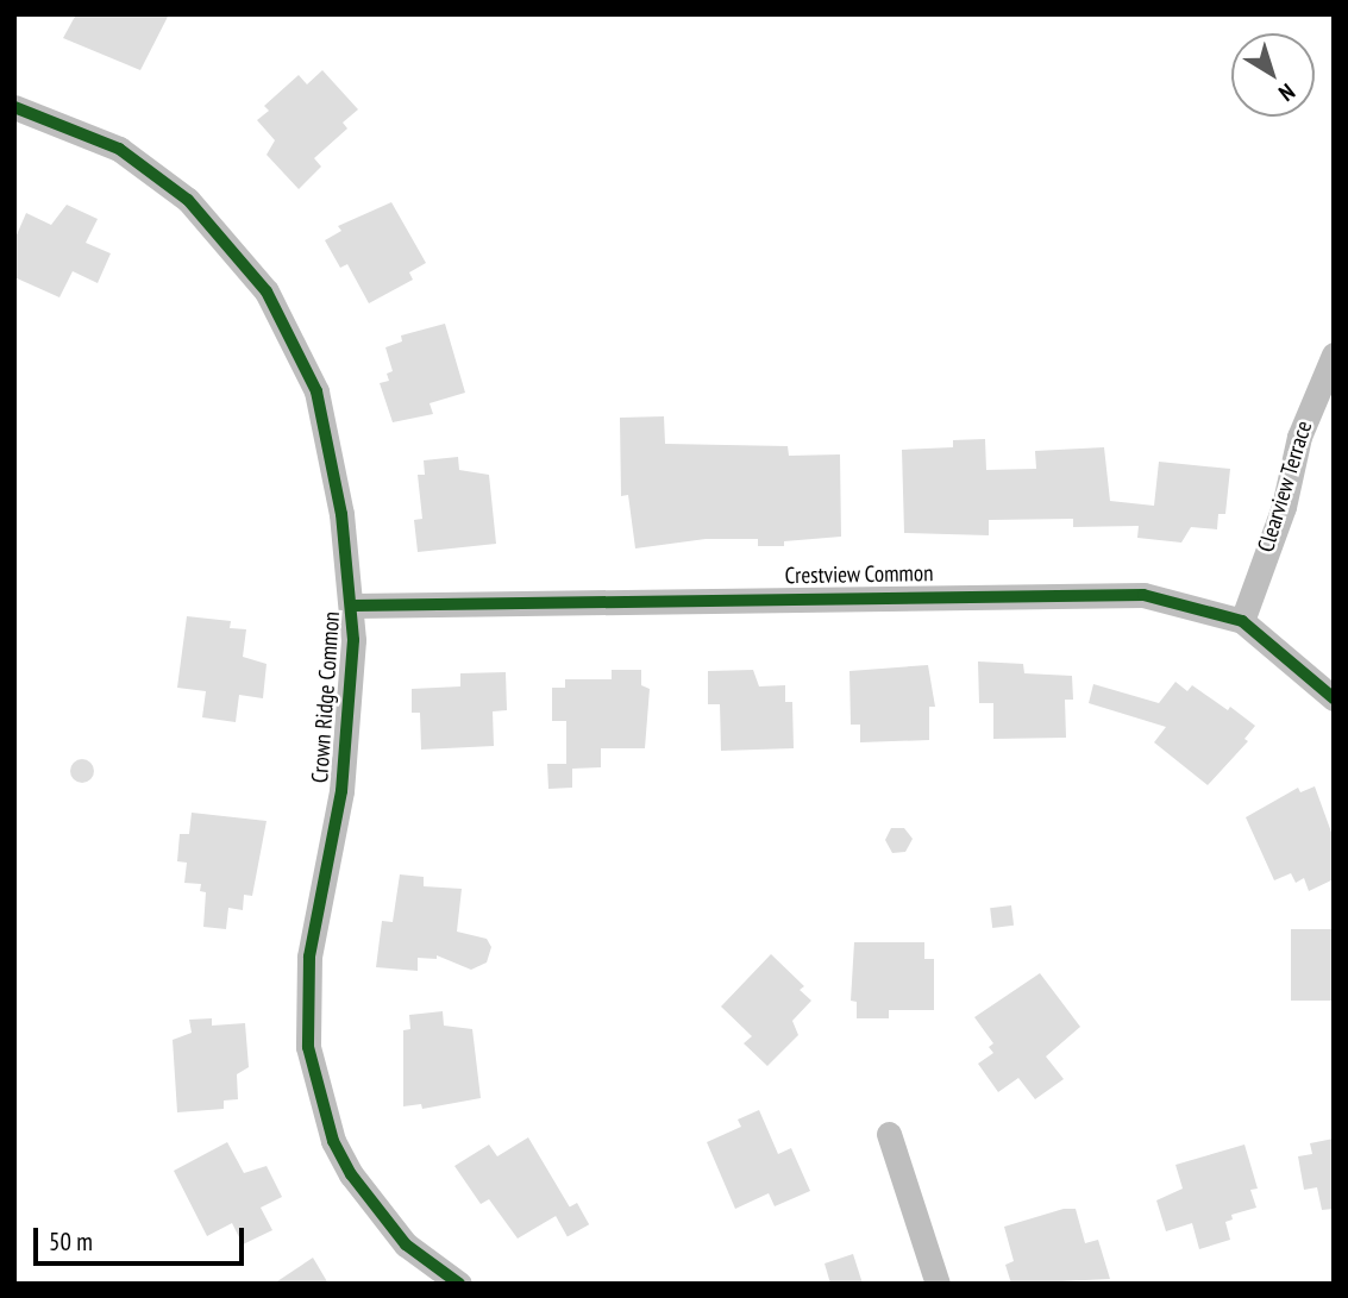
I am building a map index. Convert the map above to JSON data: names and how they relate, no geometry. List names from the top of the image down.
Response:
{
  "streets": {
    "street": ["Clearview Terrace", "Crestview Common", "Crown Ridge Common"]
  },
  "crossings": [
    ["Clearview Terrace", "Crestview Common"],
    ["Crestview Common", "Crown Ridge Common"]
  ],
  "scale_bar": "50 m",
  "north": "bottom right"
}
